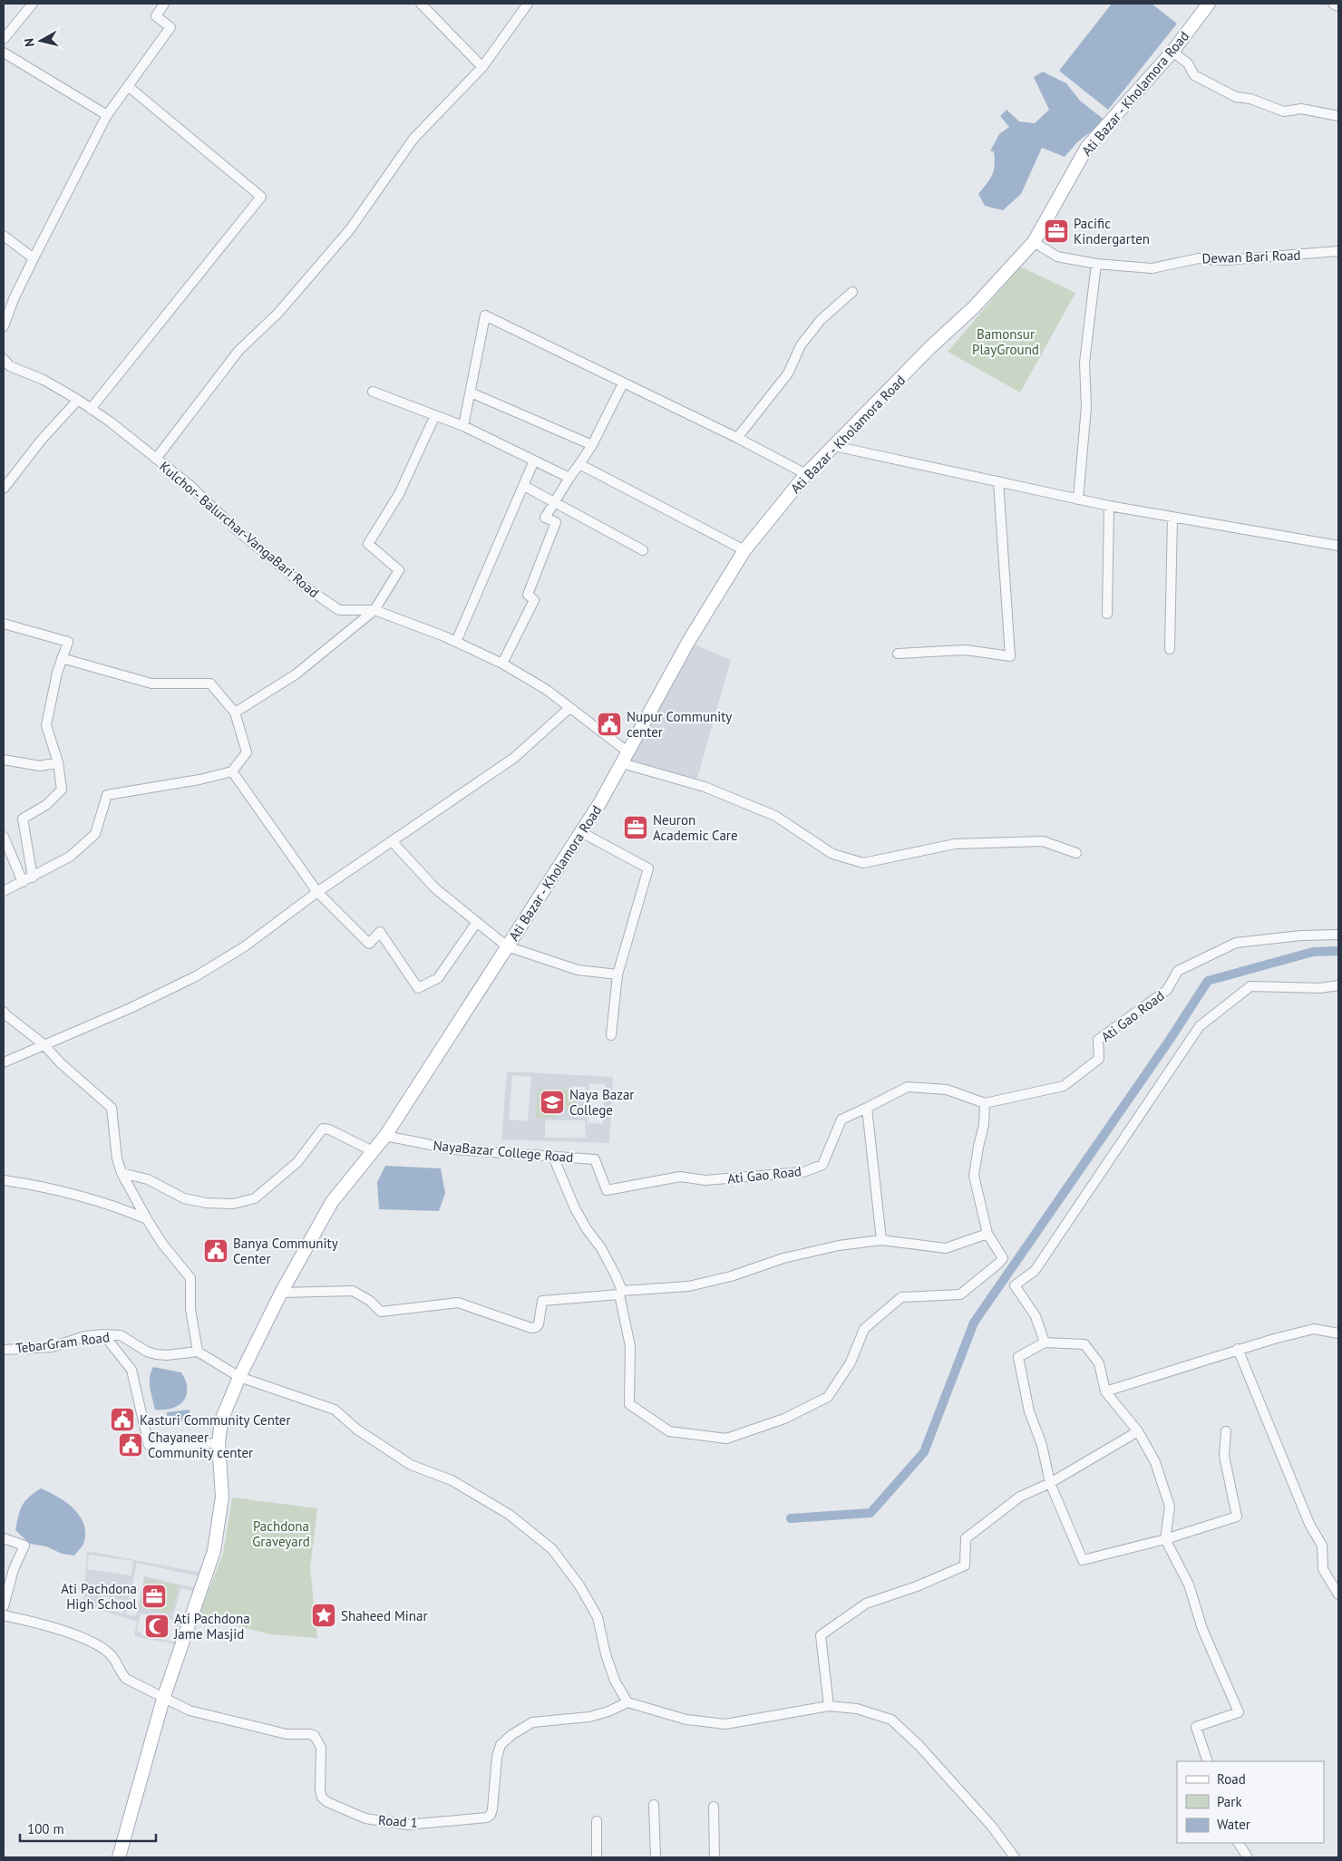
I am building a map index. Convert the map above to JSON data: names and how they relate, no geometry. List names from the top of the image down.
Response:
{
  "streets": {
    "main road": ["Ati Bazar - Kholamora Road"],
    "street": [
      "Dewan Bari Road",
      "Kulchor- Balurchar-VangaBari Road",
      "Ati Gao Road",
      "NayaBazar College Road",
      "TebarGram Road",
      "Road 1"
    ]
  },
  "crossings": [
    ["Ati Bazar - Kholamora Road", "Dewan Bari Road"],
    ["Ati Bazar - Kholamora Road", "Kulchor- Balurchar-VangaBari Road"],
    ["Ati Bazar - Kholamora Road", "NayaBazar College Road"],
    ["Ati Bazar - Kholamora Road", "Road 1"],
    ["Ati Gao Road", "NayaBazar College Road"]
  ],
  "parks": ["Bamonsur PlayGround", "Pachdona Graveyard"],
  "places": {
    "office": ["Pacific Kindergarten", "Neuron Academic Care", "Ati Pachdona High School"],
    "public building": [
      "Nupur Community center",
      "Banya Community Center",
      "Kasturi Community Center",
      "Chayaneer Community center"
    ],
    "school or university": ["Naya Bazar College"],
    "place": ["Shaheed Minar"],
    "mosque": ["Ati Pachdona Jame Masjid"]
  },
  "legend": ["Road", "Park", "Water"],
  "scale_bar": "100 m",
  "north": "left"
}
